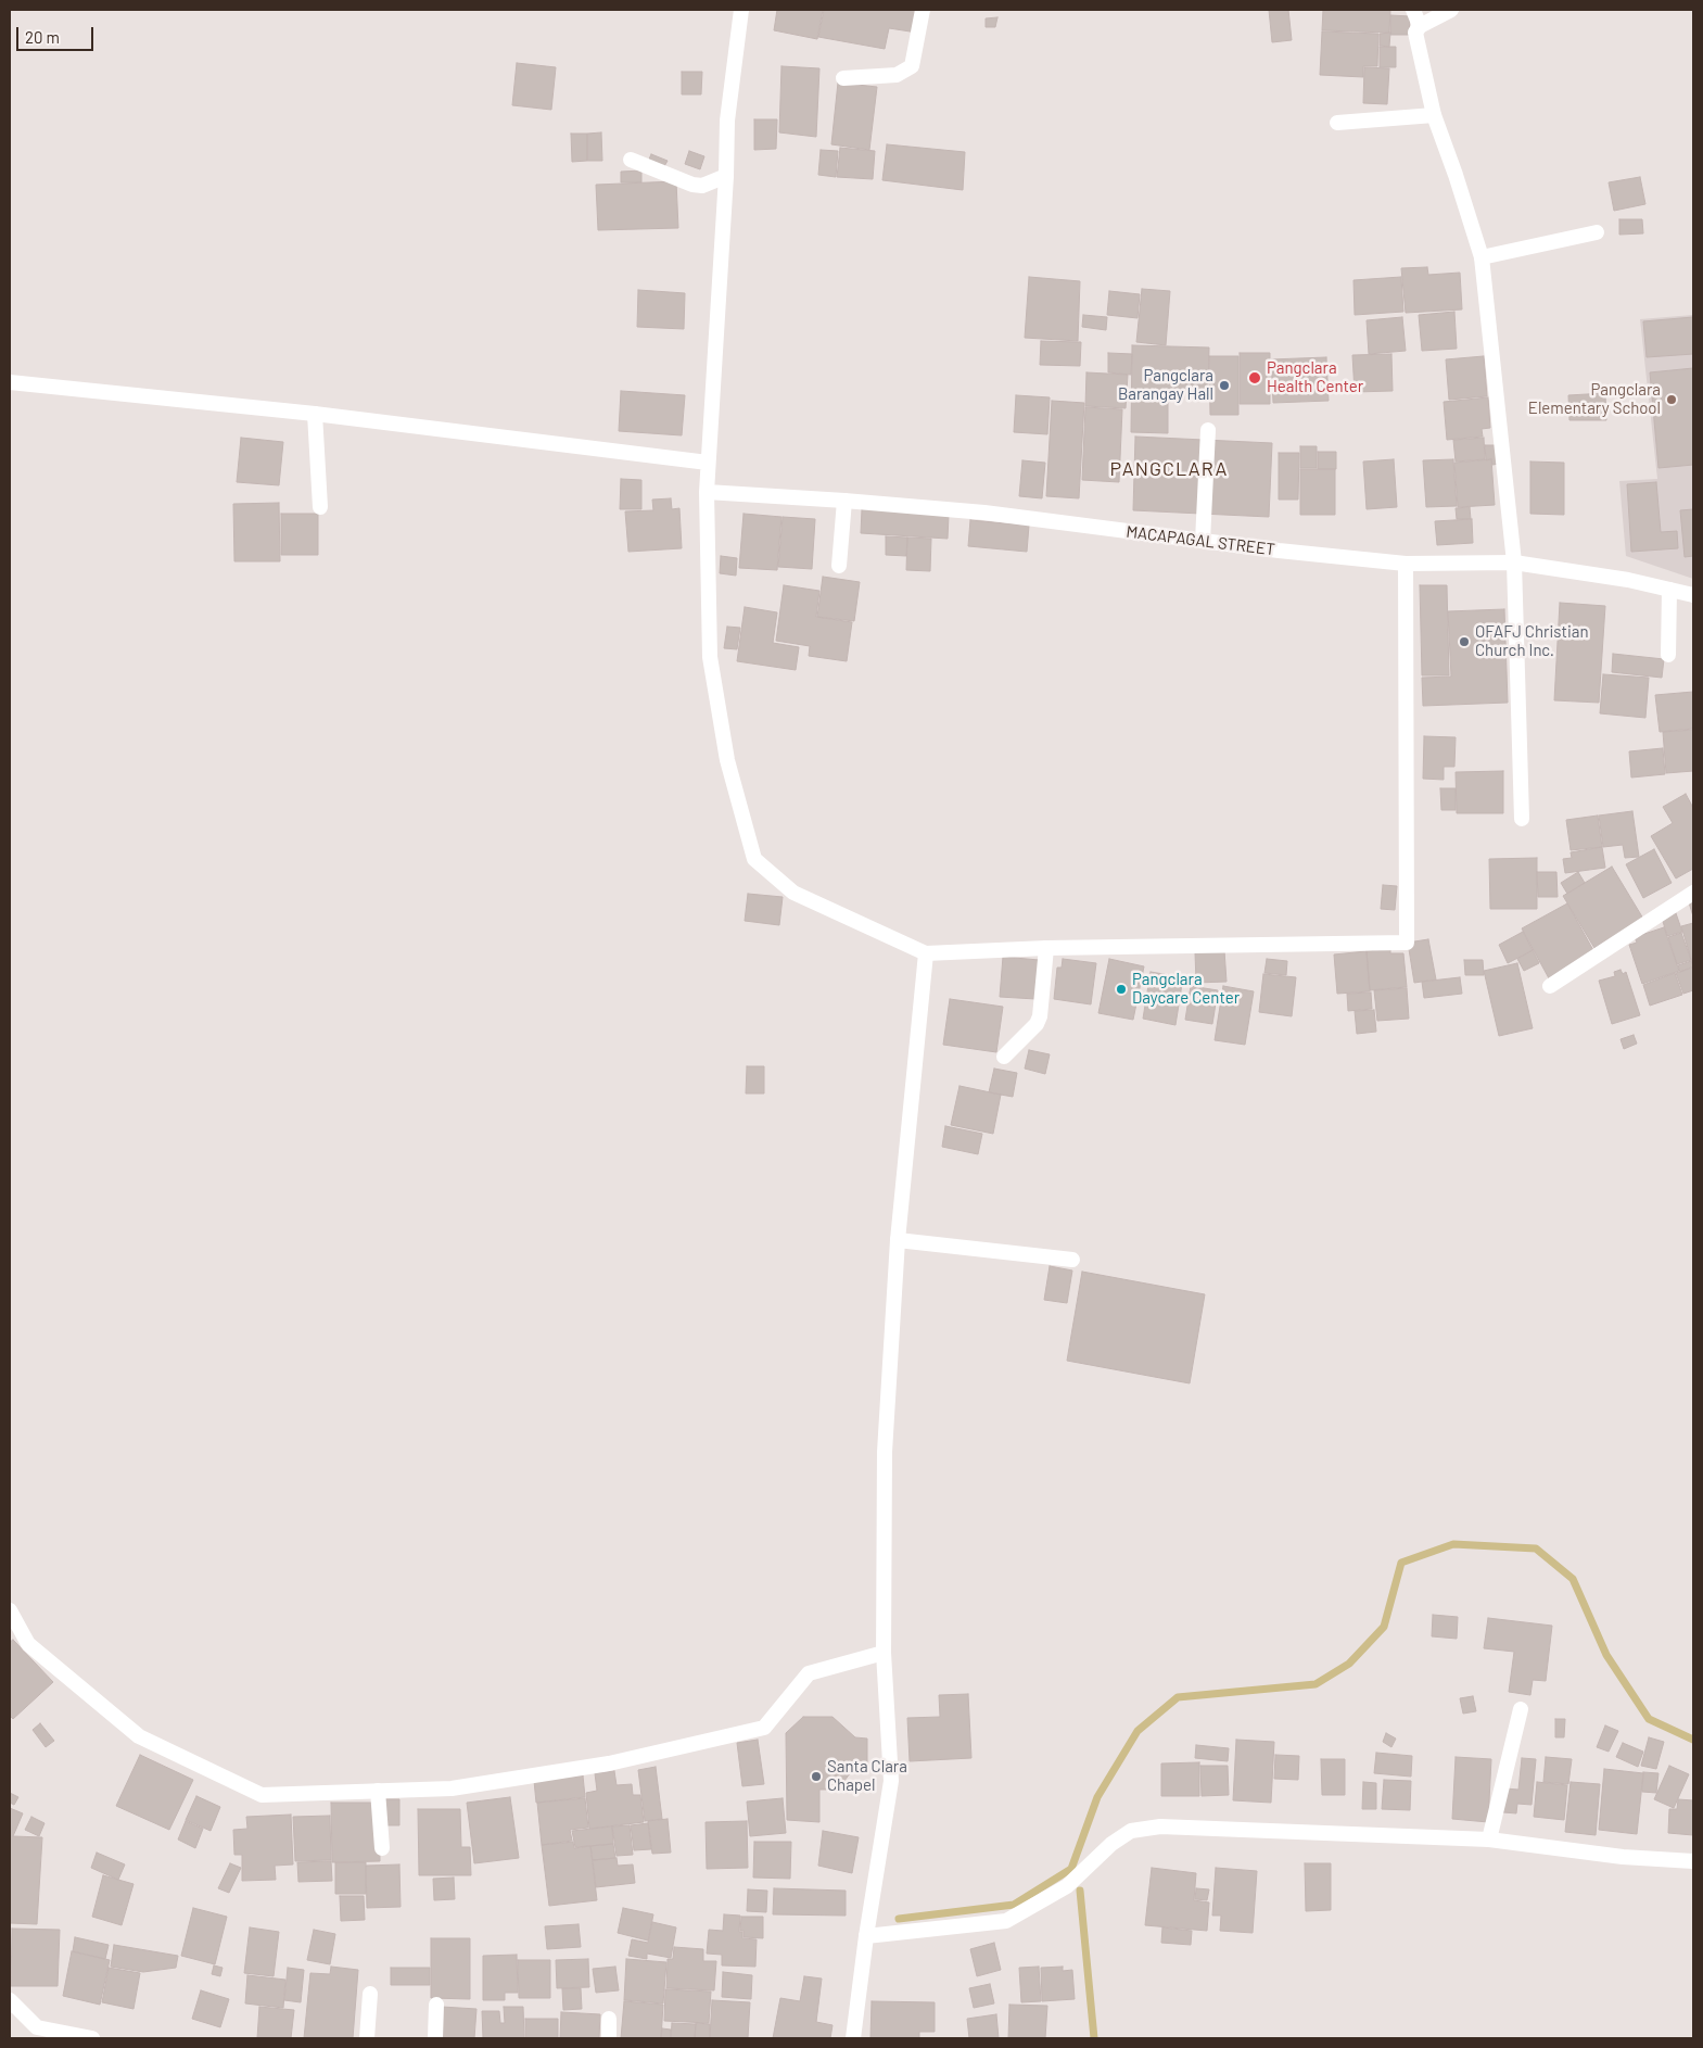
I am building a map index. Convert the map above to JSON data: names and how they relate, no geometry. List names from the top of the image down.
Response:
{
  "streets": {
    "street": ["MACAPAGAL STREET"]
  },
  "districts": ["PANGCLARA"],
  "places": [
    "Pangclara Health Center",
    "Pangclara Barangay Hall",
    "Pangclara Elementary School",
    "OFAFJ Christian Church Inc.",
    "Pangclara Daycare Center",
    "Santa Clara Chapel"
  ],
  "scale_bar": "20 m"
}
